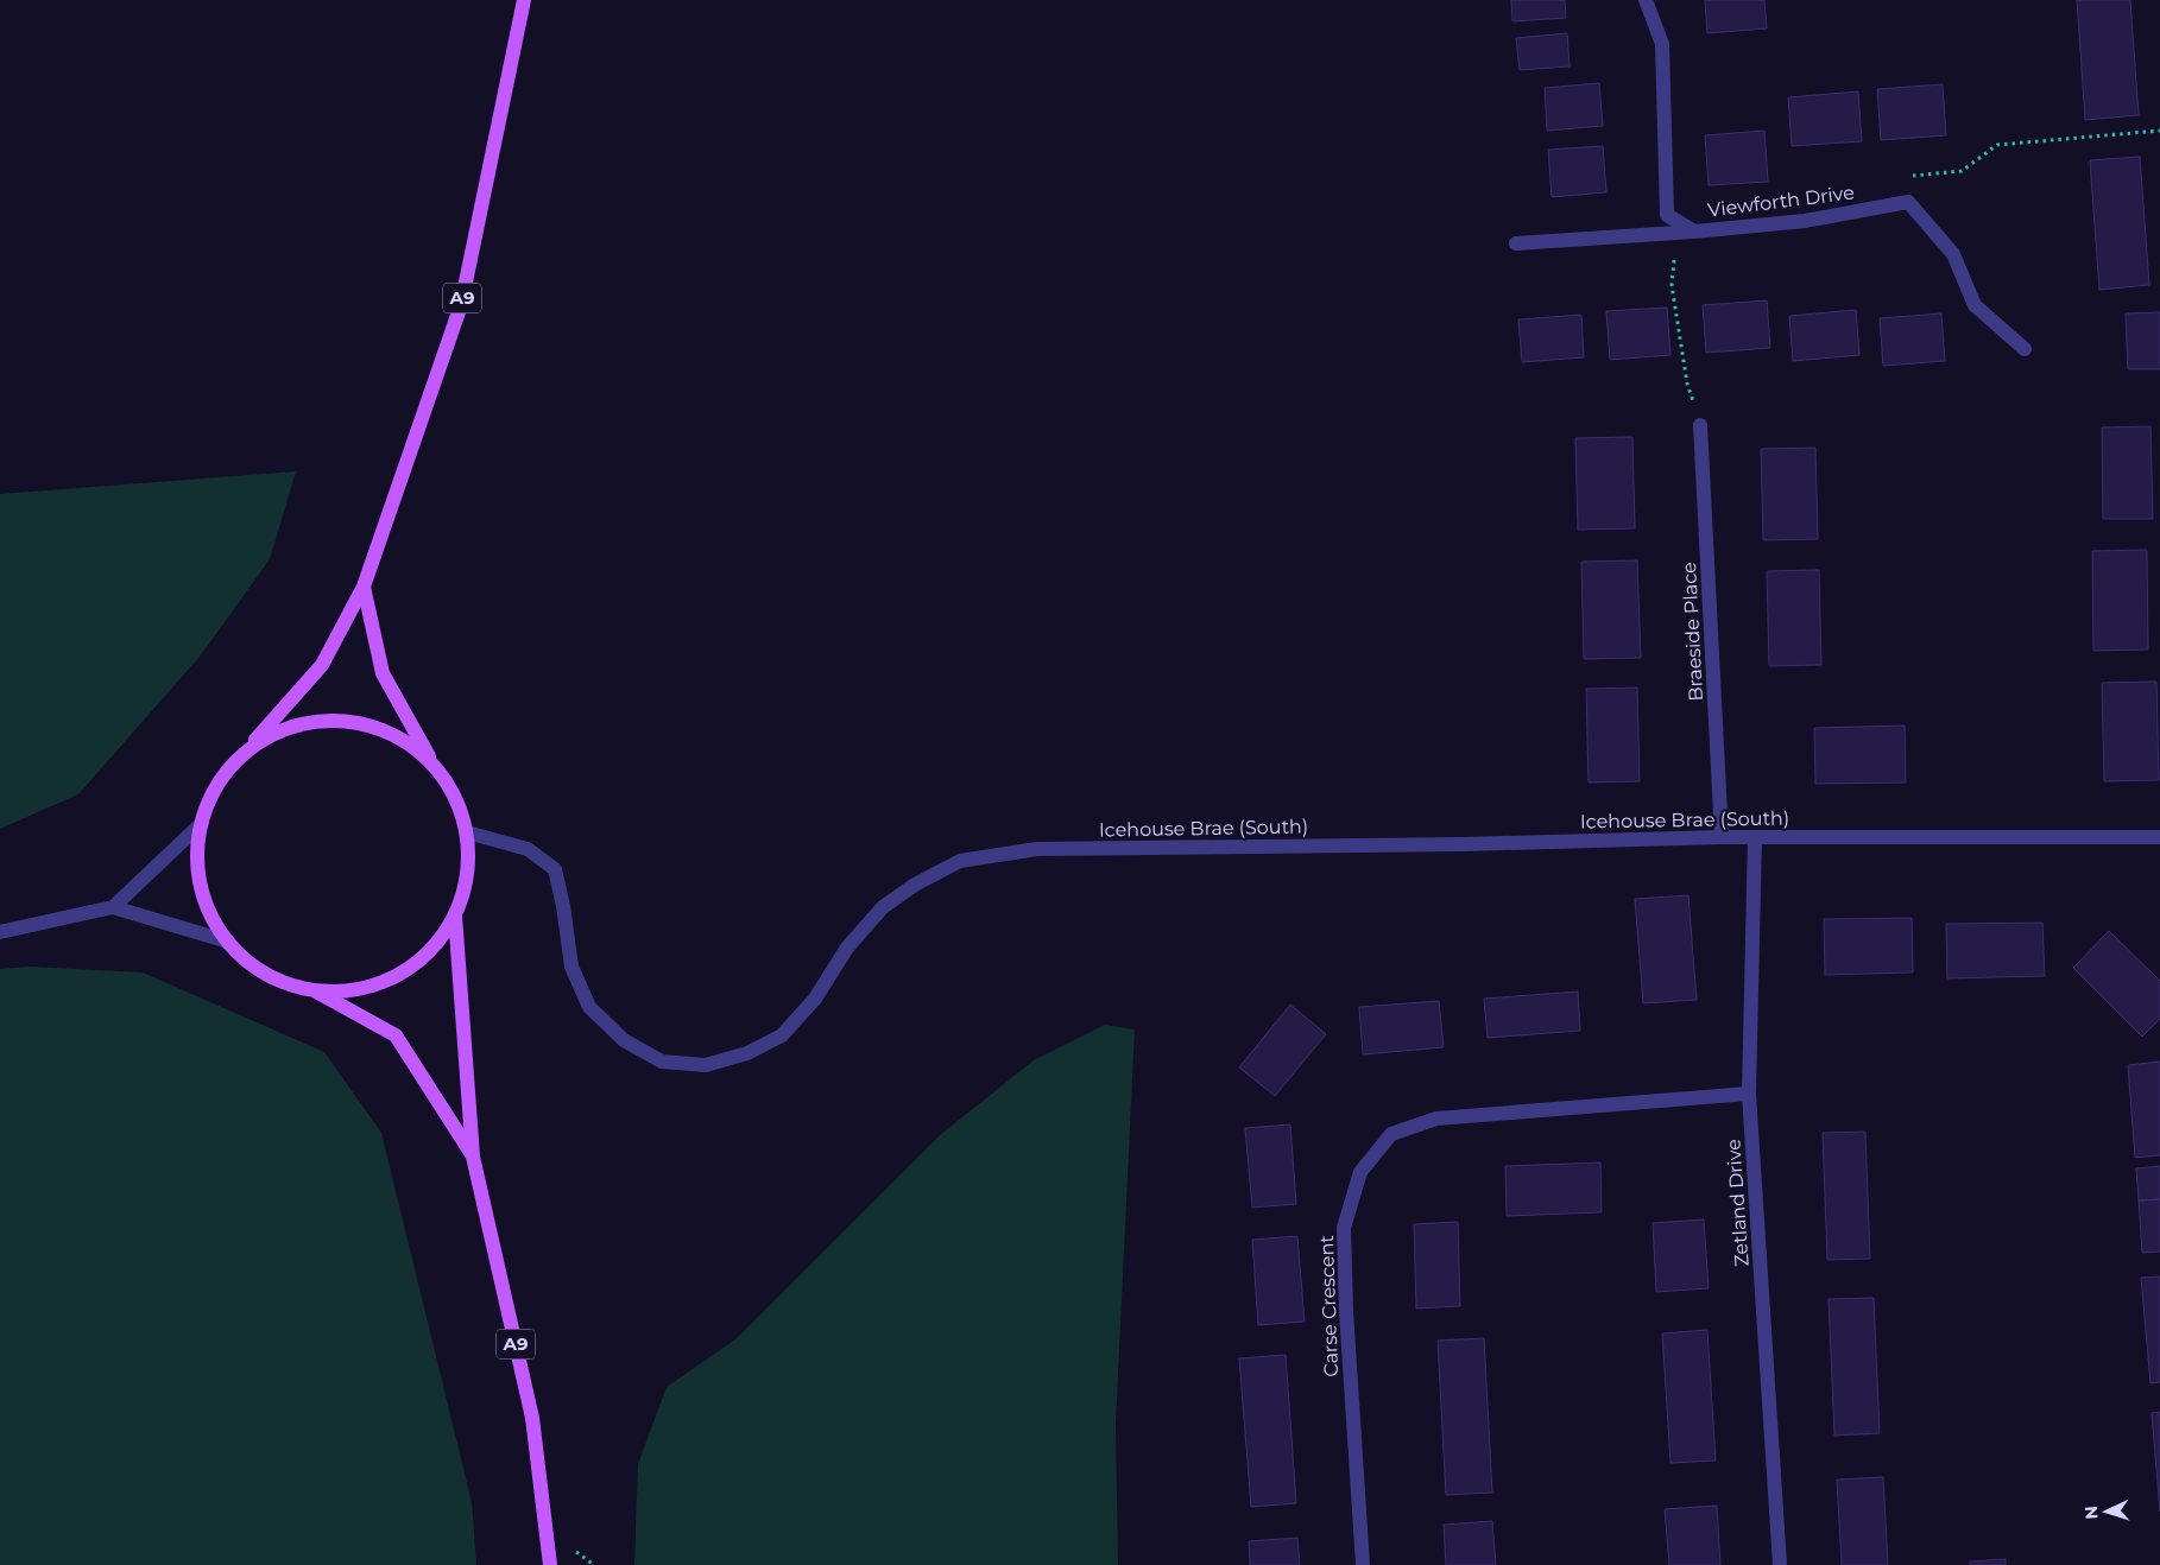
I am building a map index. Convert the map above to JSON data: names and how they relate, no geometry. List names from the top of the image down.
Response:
{
  "streets": {
    "main road": ["A9"],
    "street": [
      "Viewforth Drive",
      "Braeside Place",
      "Icehouse Brae (South)",
      "Zetland Drive",
      "Carse Crescent"
    ]
  },
  "crossings": [
    ["Braeside Place", "Icehouse Brae (South)"],
    ["Icehouse Brae (South)", "Zetland Drive"],
    ["Zetland Drive", "Carse Crescent"]
  ],
  "north": "left"
}
